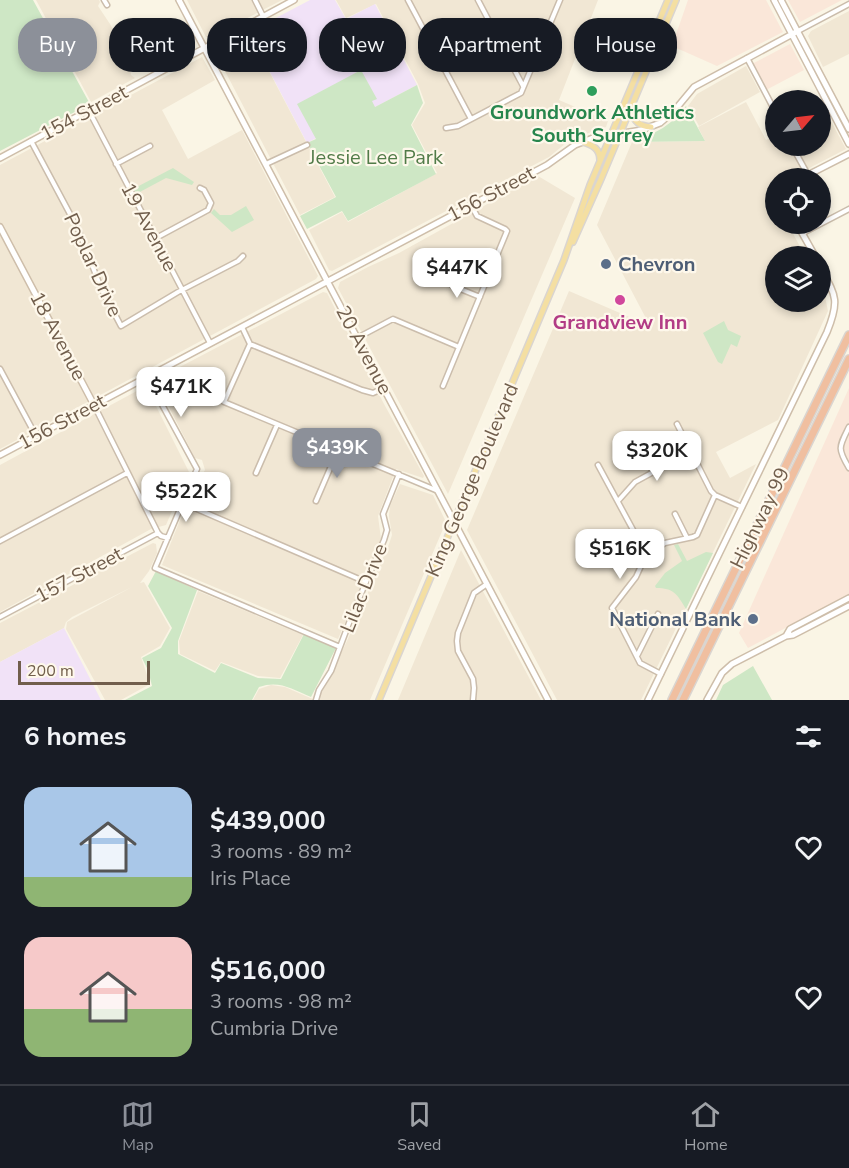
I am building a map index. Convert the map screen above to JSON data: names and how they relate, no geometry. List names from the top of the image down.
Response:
{
  "streets": {
    "highway": ["Highway 99"],
    "main road": ["King George Boulevard"],
    "street": [
      "154 Street",
      "156 Street",
      "19 Avenue",
      "Poplar Drive",
      "18 Avenue",
      "20 Avenue",
      "157 Street",
      "Lilac Drive"
    ]
  },
  "crossings": [
    ["154 Street", "19 Avenue"],
    ["154 Street", "Poplar Drive"],
    ["154 Street", "20 Avenue"],
    ["156 Street", "19 Avenue"],
    ["156 Street", "18 Avenue"],
    ["156 Street", "20 Avenue"],
    ["156 Street", "King George Boulevard"],
    ["19 Avenue", "Poplar Drive"],
    ["18 Avenue", "157 Street"],
    ["20 Avenue", "King George Boulevard"]
  ],
  "parks": ["Jessie Lee Park"],
  "places": [
    "Groundwork Athletics South Surrey",
    "Chevron",
    "Grandview Inn",
    "National Bank"
  ],
  "scale_bar": "200 m",
  "north": "top right",
  "page": {
    "chip": [
      "Buy",
      "Rent",
      "Filters",
      "New",
      "Apartment",
      "House"
    ],
    "price": [
      "$447K",
      "$471K",
      "$439K",
      "$320K",
      "$522K",
      "$516K"
    ],
    "scale": "200 m",
    "heading": "6 homes",
    "list": [
      {
        "name": "$439,000",
        "note": "3 rooms · 89 m² · Iris Place"
      },
      {
        "name": "$516,000",
        "note": "3 rooms · 98 m² · Cumbria Drive"
      }
    ],
    "tabs": ["Map", "Saved", "Home"]
  }
}
